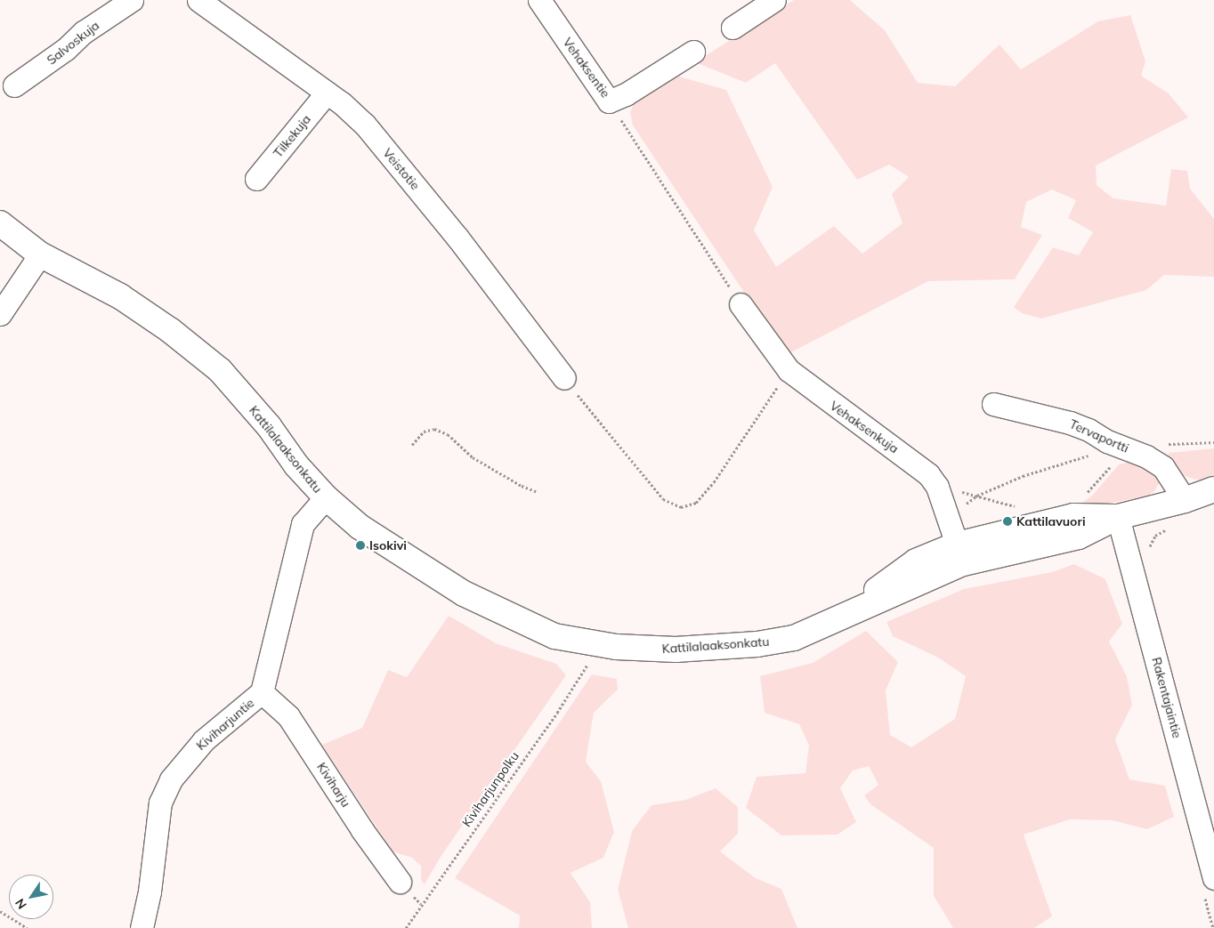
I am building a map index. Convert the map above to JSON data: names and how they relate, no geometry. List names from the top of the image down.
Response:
{
  "streets": {
    "street": [
      "Salvoskuja",
      "Vehaksentie",
      "Tilkekuja",
      "Veistotie",
      "Vehaksenkuja",
      "Tervaportti",
      "Kattilalaaksonkatu",
      "Rakentajaintie",
      "Kiviharjuntie",
      "Kiviharju"
    ],
    "path": ["Kiviharjunpolku"]
  },
  "crossings": [
    ["Tilkekuja", "Veistotie"],
    ["Vehaksenkuja", "Kattilalaaksonkatu"],
    ["Tervaportti", "Kattilalaaksonkatu"],
    ["Kattilalaaksonkatu", "Rakentajaintie"],
    ["Kattilalaaksonkatu", "Kiviharjuntie"],
    ["Kiviharjuntie", "Kiviharju"]
  ],
  "places": ["Kattilavuori", "Isokivi"],
  "north": "bottom left"
}
